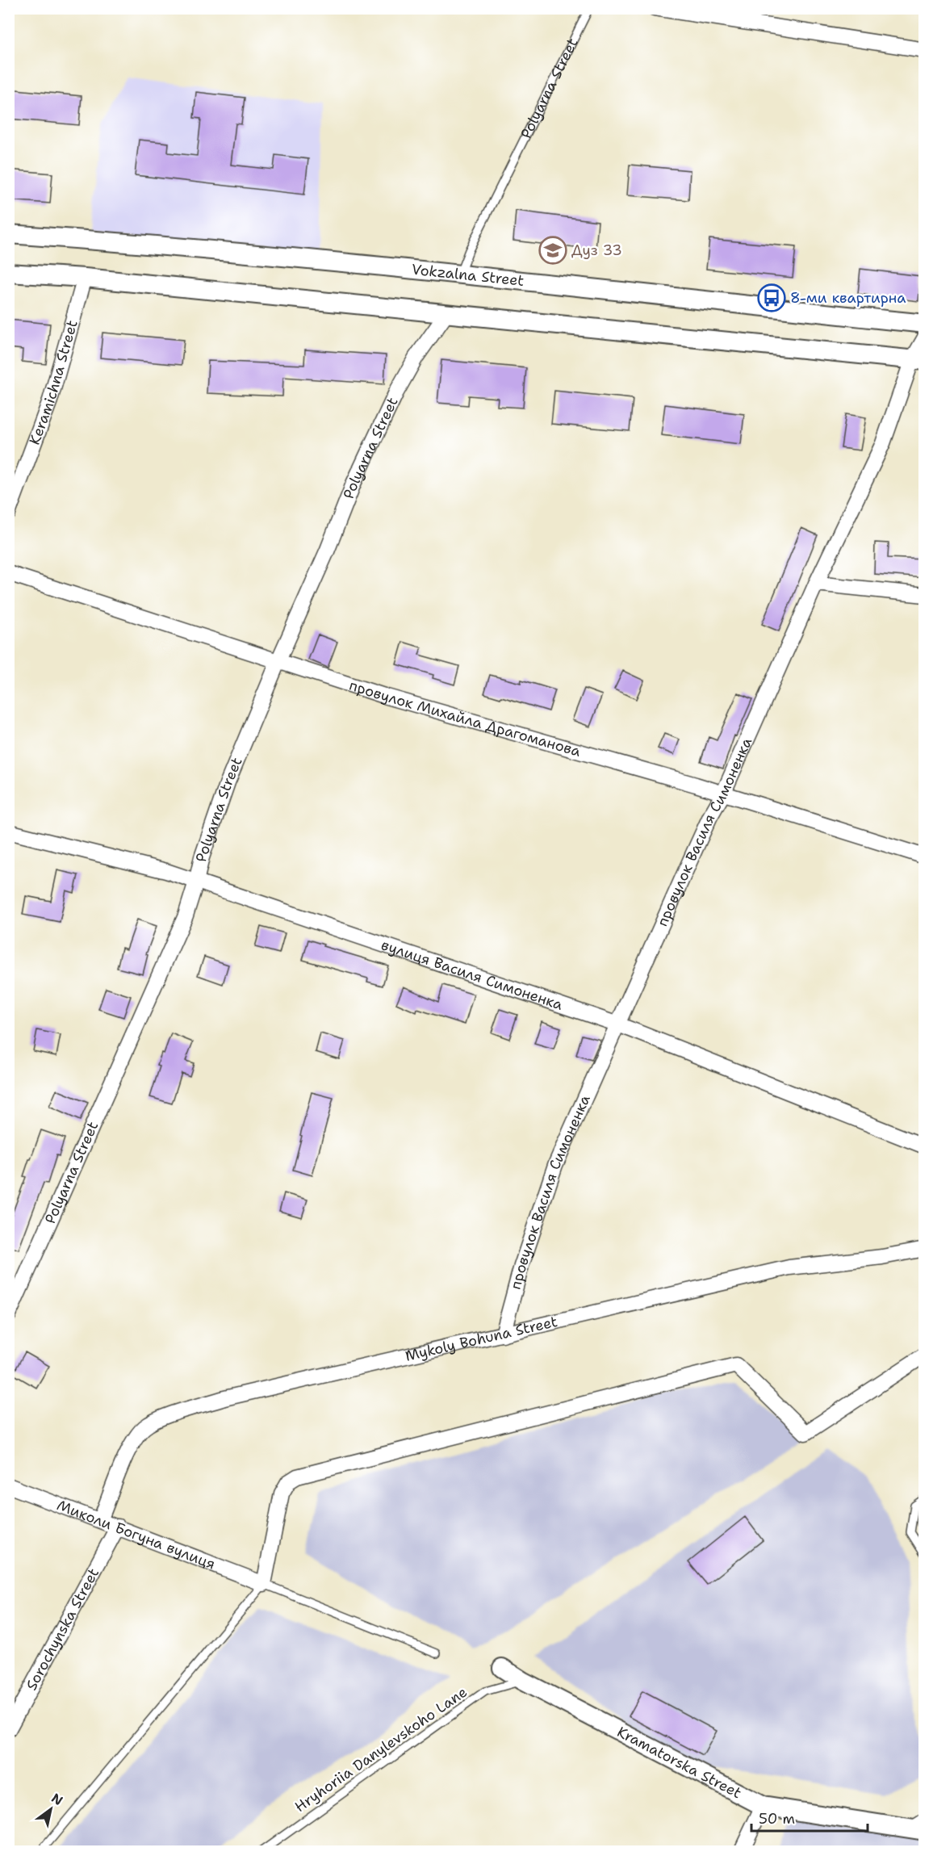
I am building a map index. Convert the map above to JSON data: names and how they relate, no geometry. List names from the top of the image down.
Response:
{
  "streets": {
    "street": [
      "Polyarna Street",
      "Vokzalna Street",
      "Keramichna Street",
      "провулок Михайла Драгоманова",
      "провулок Василя Симоненка",
      "вулиця Василя Симоненка",
      "Mykoly Bohuna Street",
      "Миколи Богуна вулиця",
      "Sorochynska Street",
      "Kramatorska Street"
    ],
    "lane": ["Hryhoriia Danylevskoho Lane"]
  },
  "crossings": [
    ["Polyarna Street", "Vokzalna Street"],
    ["Polyarna Street", "провулок Михайла Драгоманова"],
    ["Polyarna Street", "вулиця Василя Симоненка"],
    ["провулок Михайла Драгоманова", "провулок Василя Симоненка"],
    ["провулок Василя Симоненка", "вулиця Василя Симоненка"],
    ["провулок Василя Симоненка", "Mykoly Bohuna Street"],
    ["Mykoly Bohuna Street", "Миколи Богуна вулиця"],
    ["Миколи Богуна вулиця", "Sorochynska Street"],
    ["Hryhoriia Danylevskoho Lane", "Kramatorska Street"]
  ],
  "places": {
    "school or university": ["Дуз 33"],
    "bus stop": ["8-ми квартирна"]
  },
  "scale_bar": "50 m",
  "north": "top right"
}
